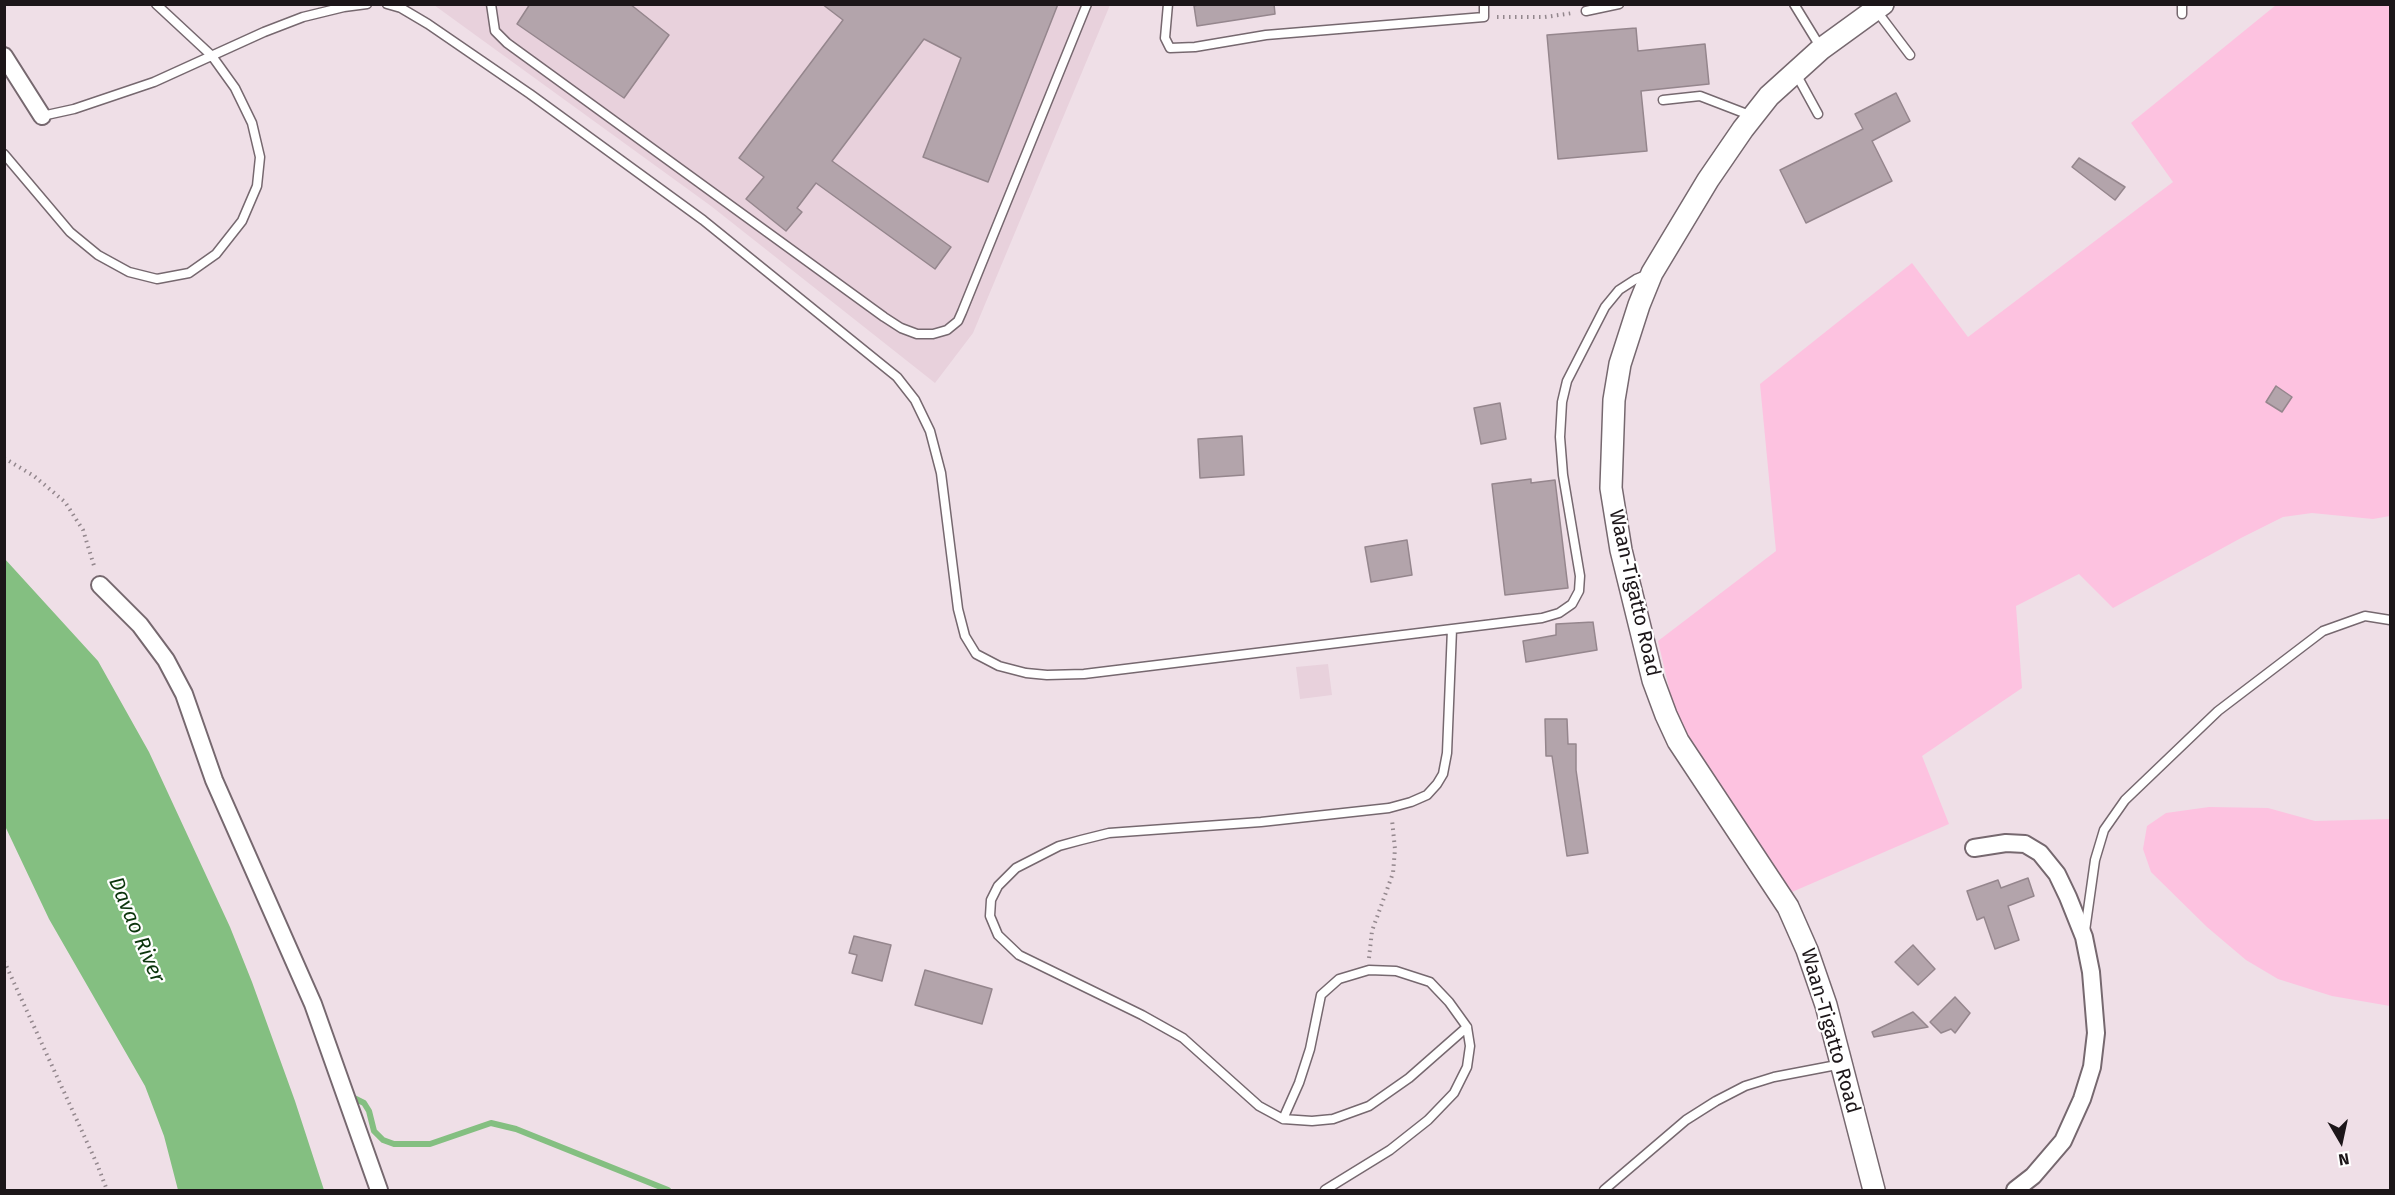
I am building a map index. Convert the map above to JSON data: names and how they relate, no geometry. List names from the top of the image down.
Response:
{
  "streets": {
    "street": ["Waan-Tigatto Road"]
  },
  "water": ["Davao River"],
  "north": "bottom"
}
